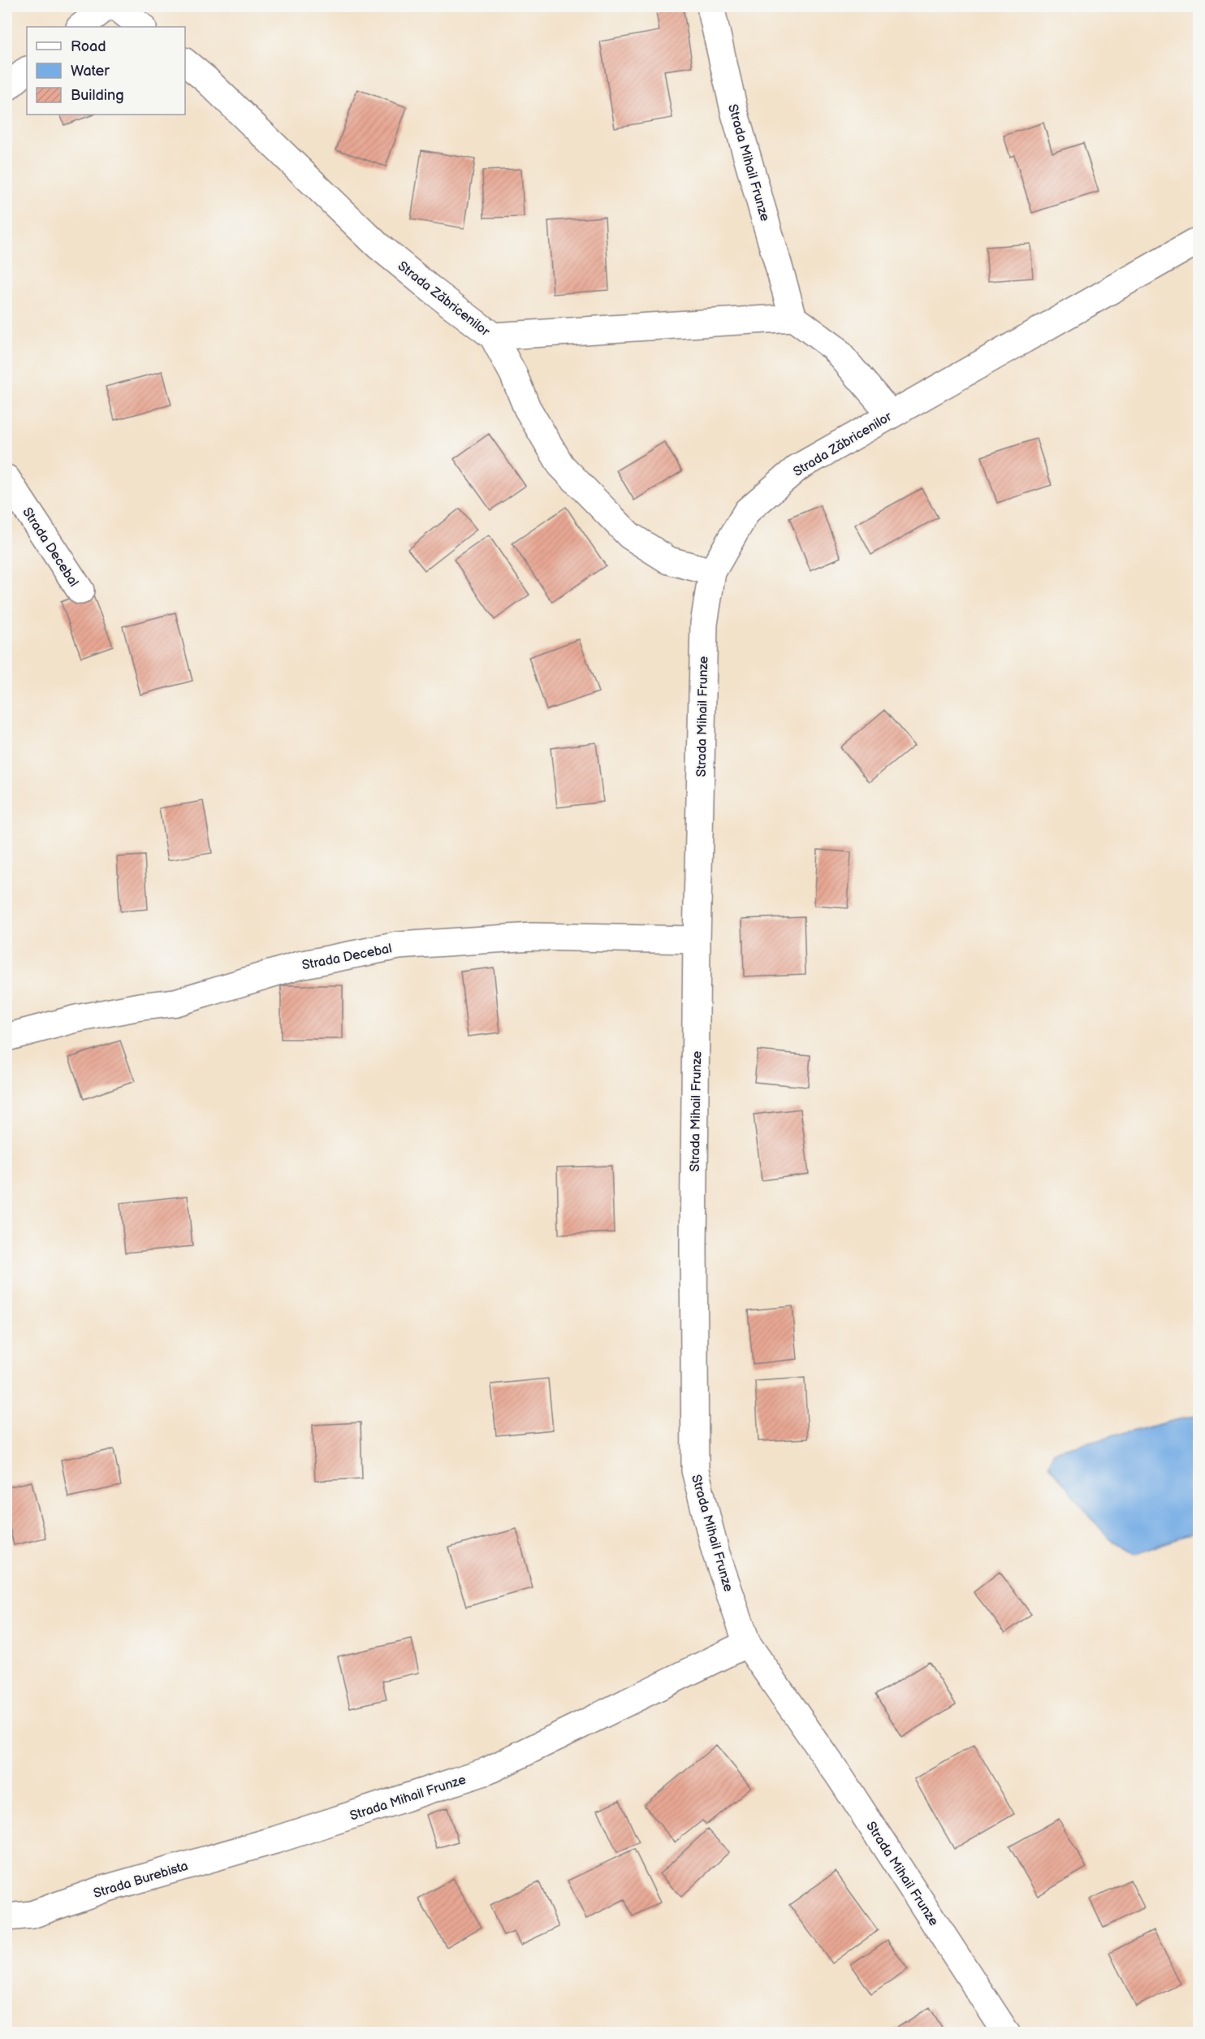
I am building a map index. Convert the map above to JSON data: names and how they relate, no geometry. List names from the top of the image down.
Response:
{
  "streets": {
    "street": [
      "Strada Mihail Frunze",
      "Strada Zăbricenilor",
      "Strada Decebal",
      "Strada Burebista"
    ]
  },
  "crossings": [
    ["Strada Mihail Frunze", "Strada Zăbricenilor"],
    ["Strada Mihail Frunze", "Strada Decebal"],
    ["Strada Mihail Frunze", "Strada Burebista"]
  ],
  "legend": ["Road", "Water", "Building"]
}
